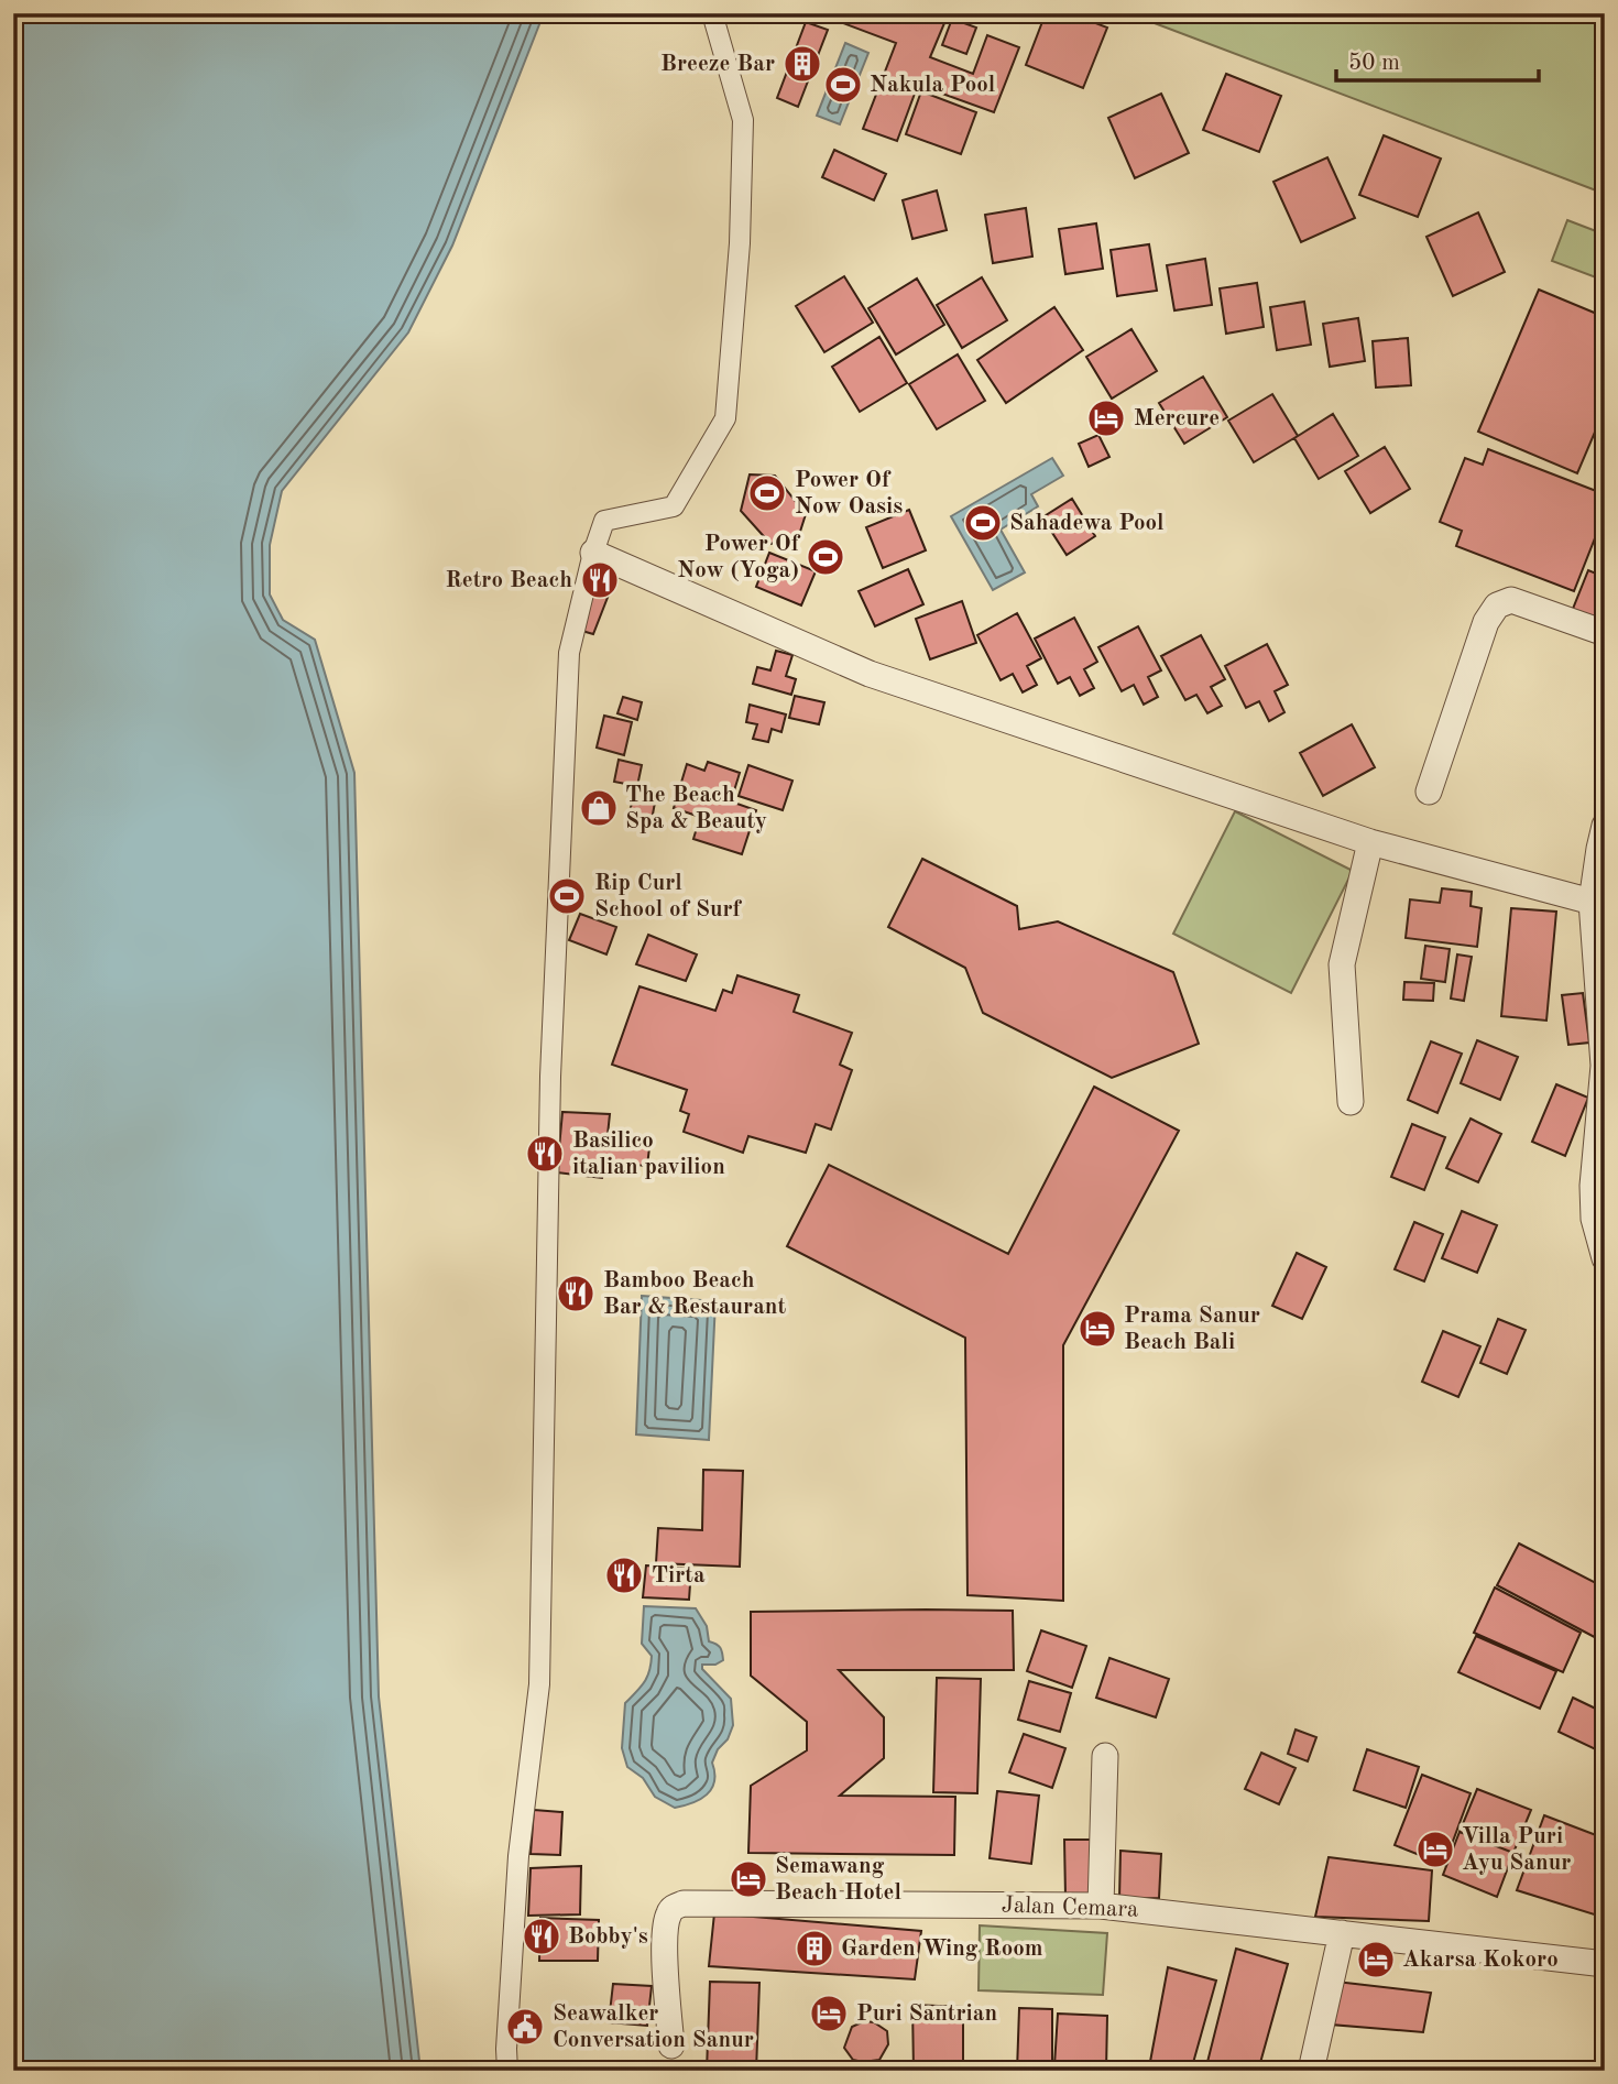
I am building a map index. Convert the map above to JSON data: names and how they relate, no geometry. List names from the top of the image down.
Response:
{
  "streets": {
    "street": ["Jalan Cemara"]
  },
  "places": {
    "building": ["Breeze Bar", "Garden Wing Room"],
    "sports": [
      "Nakula Pool",
      "Power Of Now Oasis",
      "Sahadewa Pool",
      "Power Of Now (Yoga)",
      "Rip Curl School of Surf"
    ],
    "hotel": [
      "Mercure",
      "Prama Sanur Beach Bali",
      "Villa Puri Ayu Sanur",
      "Semawang Beach Hotel",
      "Akarsa Kokoro",
      "Puri Santrian"
    ],
    "restaurant": [
      "Retro Beach",
      "Basilico italian pavilion",
      "Bamboo Beach Bar & Restaurant",
      "Tirta",
      "Bobby's"
    ],
    "shop": ["The Beach Spa & Beauty"],
    "public building": ["Seawalker Conversation Sanur"]
  },
  "scale_bar": "50 m"
}
